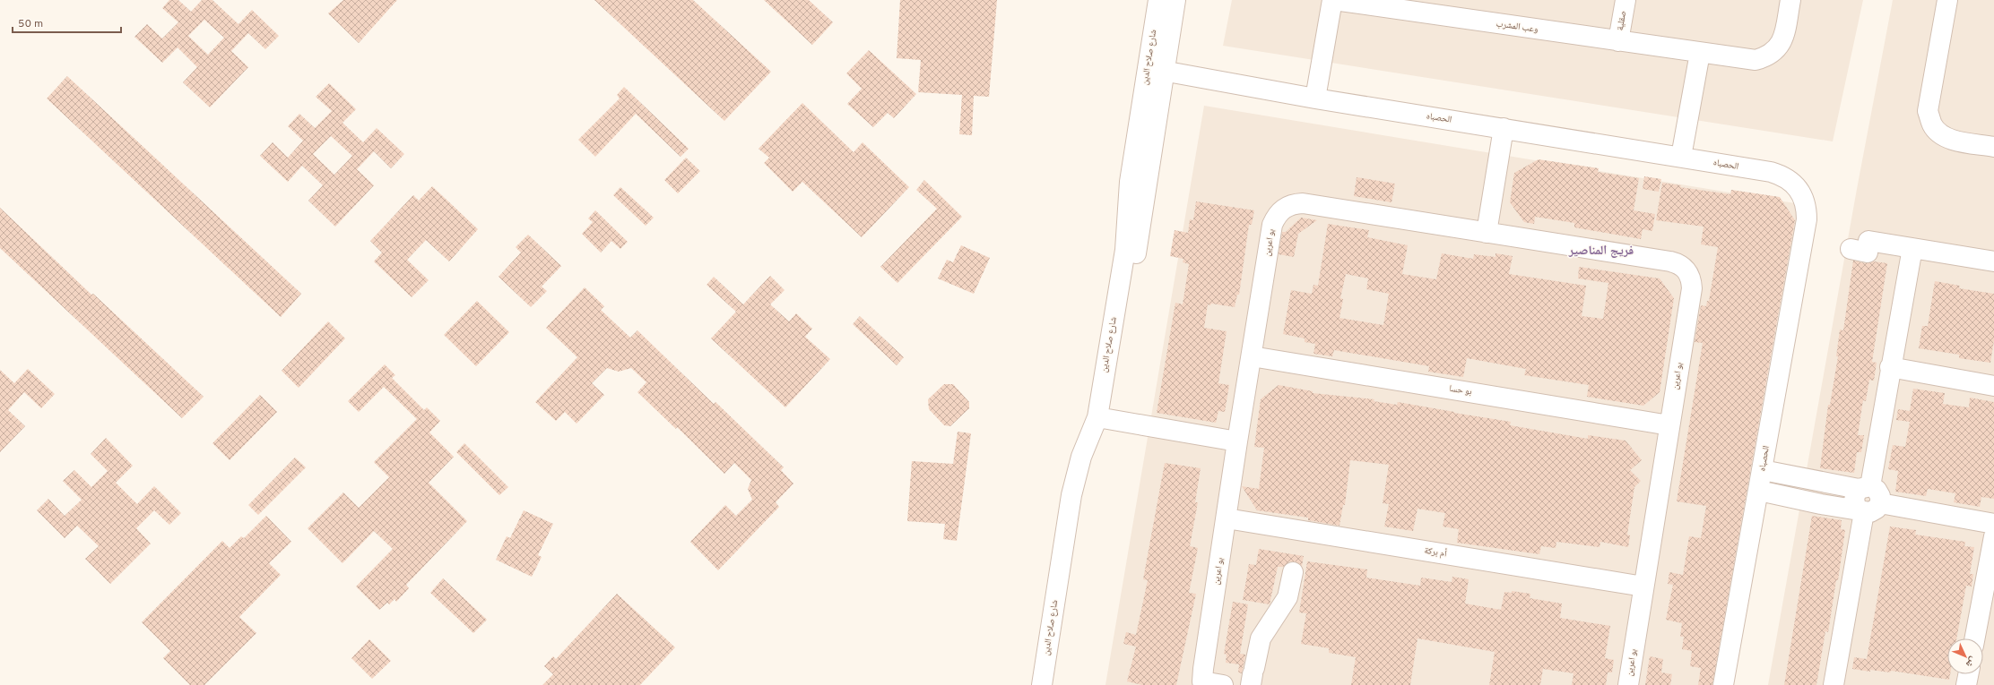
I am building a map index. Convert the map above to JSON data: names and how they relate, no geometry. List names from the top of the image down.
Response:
{
  "streets": {
    "street": [
      "صقلية",
      "وعب المشرب",
      "شارع صلاح الدين",
      "الحصباه",
      "بو اعرين",
      "بو حسا",
      "أم بركة"
    ]
  },
  "crossings": [
    ["صقلية", "وعب المشرب"],
    ["وعب المشرب", "الحصباه"],
    ["شارع صلاح الدين", "الحصباه"],
    ["بو اعرين", "بو حسا"],
    ["بو اعرين", "أم بركة"]
  ],
  "districts": ["فريج المناصير"],
  "scale_bar": "50 m",
  "north": "bottom right"
}
